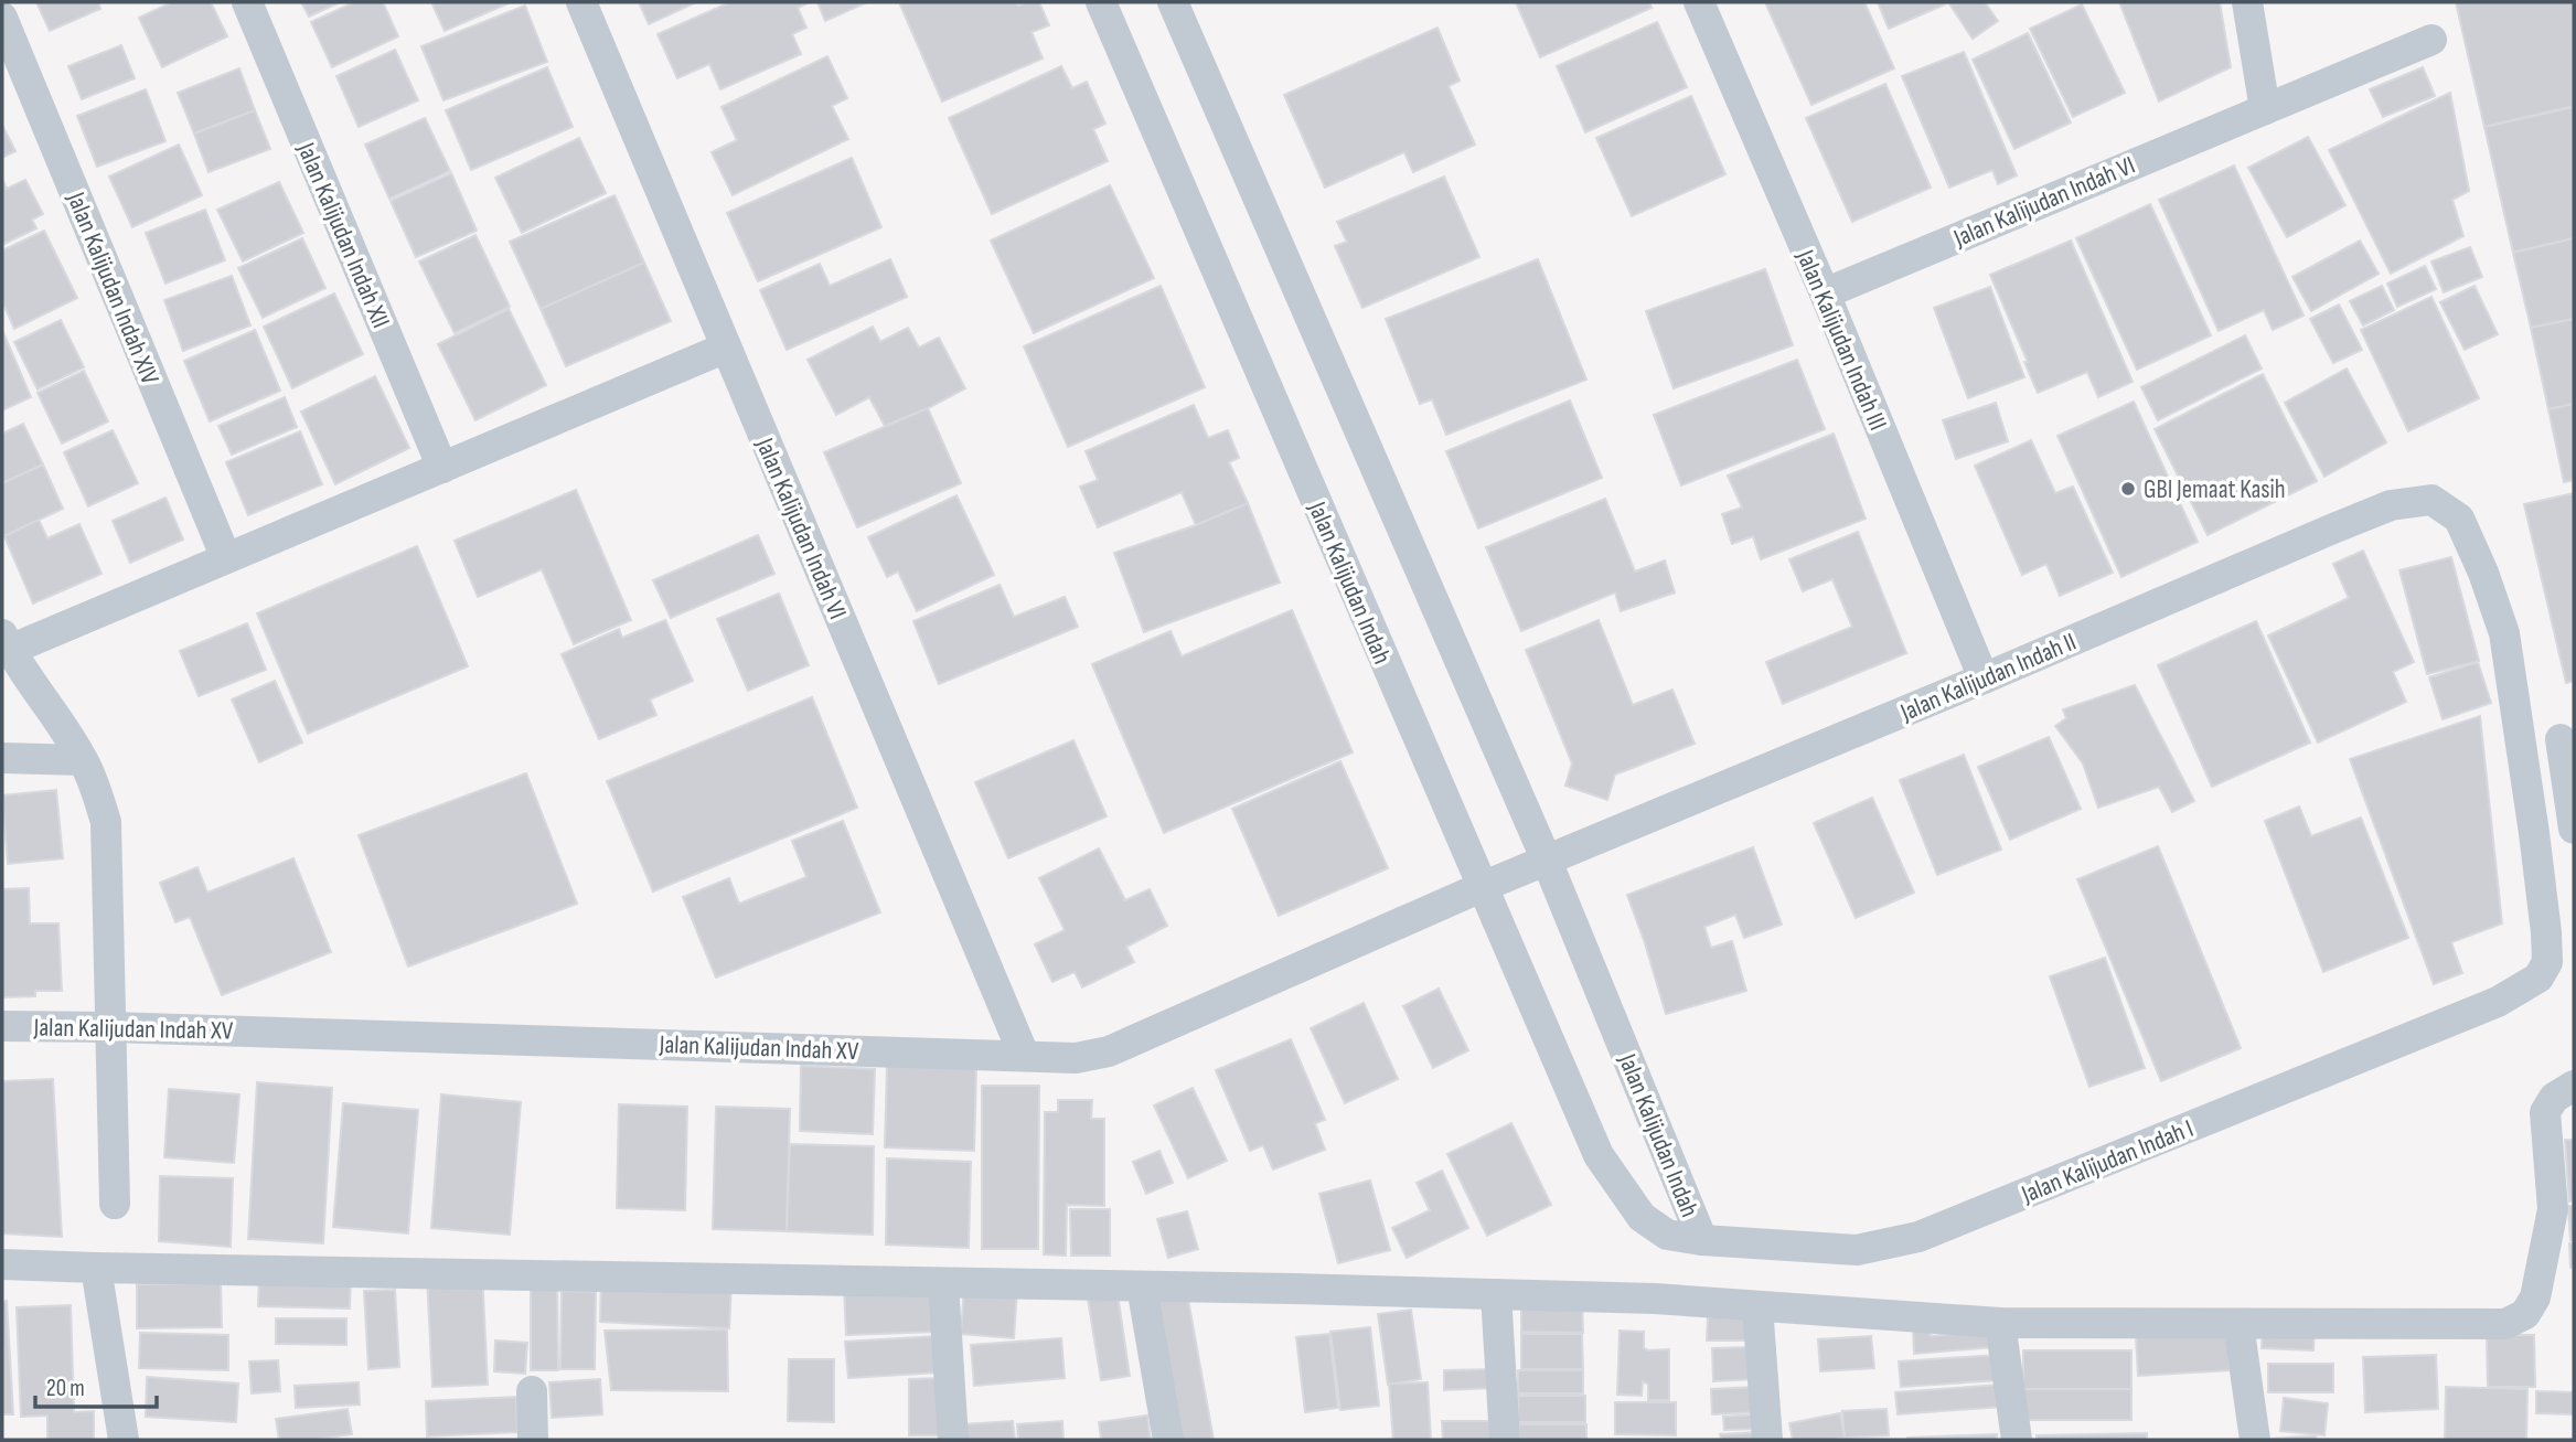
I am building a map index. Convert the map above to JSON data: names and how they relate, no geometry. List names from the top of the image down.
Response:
{
  "streets": {
    "street": [
      "Jalan Kalijudan Indah VI",
      "Jalan Kalijudan Indah XII",
      "Jalan Kalijudan Indah XIV",
      "Jalan Kalijudan Indah III",
      "Jalan Kalijudan Indah",
      "Jalan Kalijudan Indah II",
      "Jalan Kalijudan Indah XV",
      "Jalan Kalijudan Indah I"
    ]
  },
  "crossings": [
    ["Jalan Kalijudan Indah VI", "Jalan Kalijudan Indah III"],
    ["Jalan Kalijudan Indah VI", "Jalan Kalijudan Indah XV"],
    ["Jalan Kalijudan Indah III", "Jalan Kalijudan Indah II"],
    ["Jalan Kalijudan Indah", "Jalan Kalijudan Indah II"],
    ["Jalan Kalijudan Indah", "Jalan Kalijudan Indah XV"],
    ["Jalan Kalijudan Indah", "Jalan Kalijudan Indah I"],
    ["Jalan Kalijudan Indah II", "Jalan Kalijudan Indah XV"],
    ["Jalan Kalijudan Indah II", "Jalan Kalijudan Indah I"]
  ],
  "places": ["GBI Jemaat Kasih"],
  "scale_bar": "20 m"
}
